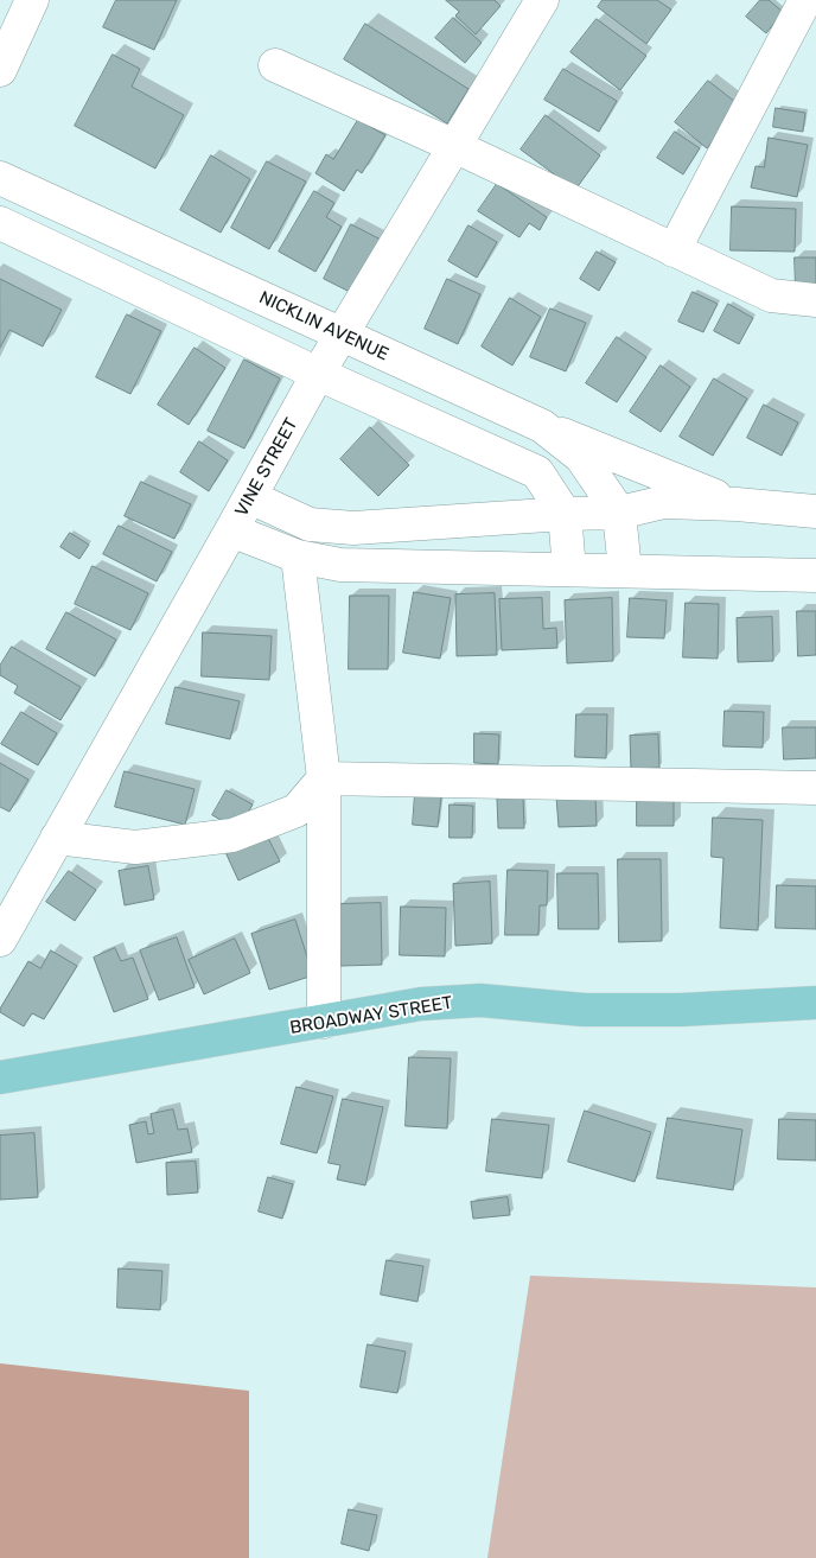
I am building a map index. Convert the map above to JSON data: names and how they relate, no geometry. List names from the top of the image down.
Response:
{
  "streets": {
    "main road": ["BROADWAY STREET"],
    "street": ["NICKLIN AVENUE", "VINE STREET"]
  },
  "crossings": [
    ["NICKLIN AVENUE", "VINE STREET"]
  ]
}
